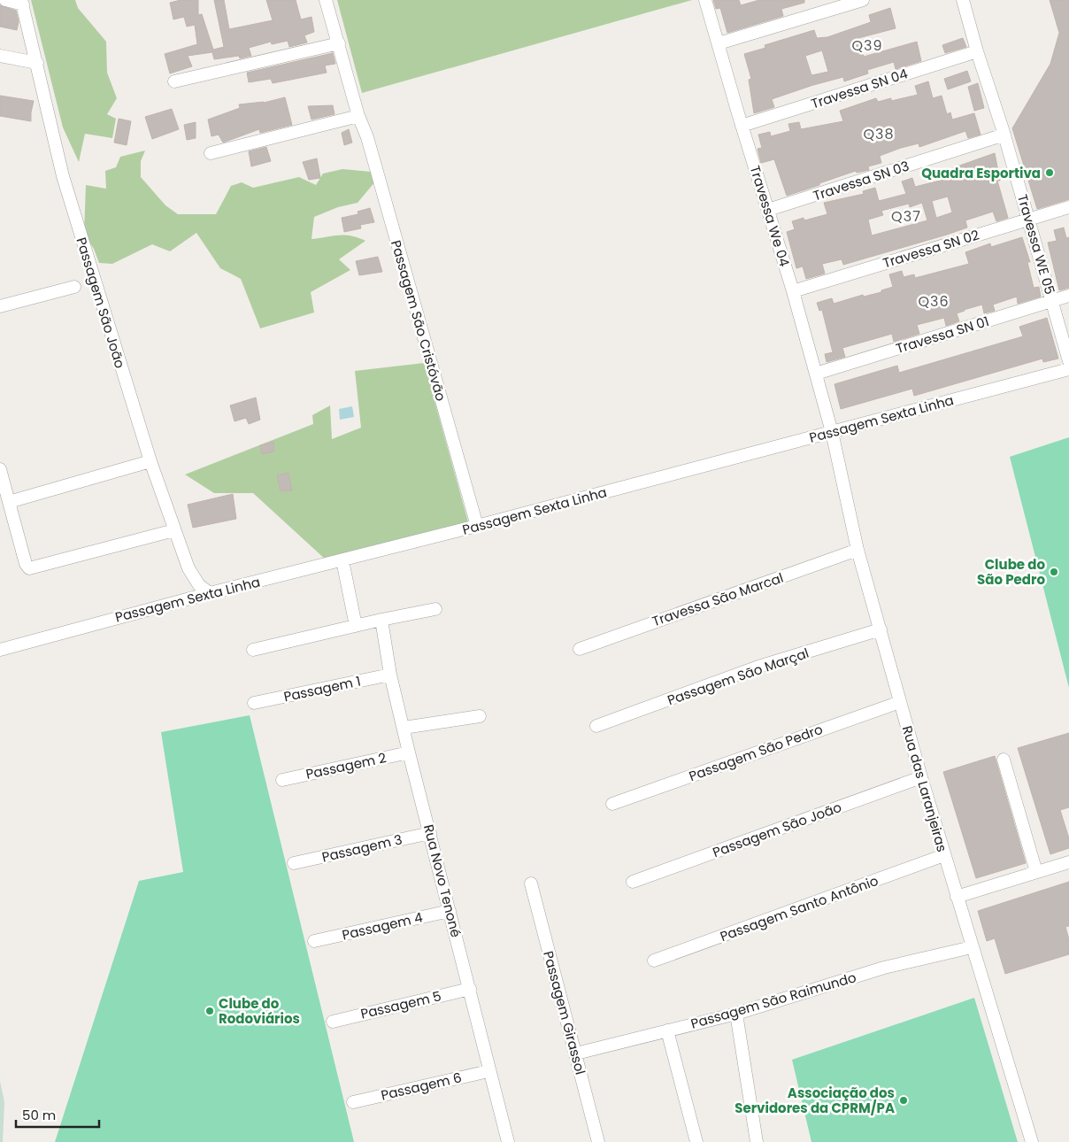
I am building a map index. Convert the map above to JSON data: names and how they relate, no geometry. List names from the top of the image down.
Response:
{
  "streets": {
    "street": [
      "Travessa SN 04",
      "Travessa SN 03",
      "Travessa We 04",
      "Travessa WE 05",
      "Travessa SN 02",
      "Passagem São João",
      "Passagem São Cristóvão",
      "Travessa SN 01",
      "Passagem Sexta Linha",
      "Travessa São Marcal",
      "Passagem São Marçal",
      "Passagem 1",
      "Passagem São Pedro",
      "Passagem 2",
      "Rua das Laranjeiras",
      "Passagem 3",
      "Rua Novo Tenoné",
      "Passagem Santo Antônio",
      "Passagem 4",
      "Passagem São Raimundo",
      "Passagem 5",
      "Passagem Girassol",
      "Passagem 6"
    ]
  },
  "crossings": [
    ["Travessa SN 04", "Travessa We 04"],
    ["Travessa SN 04", "Travessa WE 05"],
    ["Travessa SN 03", "Travessa We 04"],
    ["Travessa SN 03", "Travessa WE 05"],
    ["Travessa We 04", "Travessa SN 02"],
    ["Travessa We 04", "Travessa SN 01"],
    ["Travessa We 04", "Passagem Sexta Linha"],
    ["Travessa We 04", "Rua das Laranjeiras"],
    ["Travessa WE 05", "Travessa SN 02"],
    ["Travessa WE 05", "Travessa SN 01"],
    ["Passagem São João", "Passagem Sexta Linha"],
    ["Passagem São João", "Rua das Laranjeiras"],
    ["Passagem São Cristóvão", "Passagem Sexta Linha"],
    ["Passagem Sexta Linha", "Rua das Laranjeiras"],
    ["Travessa São Marcal", "Rua das Laranjeiras"],
    ["Passagem São Marçal", "Rua das Laranjeiras"],
    ["Passagem 1", "Rua Novo Tenoné"],
    ["Passagem São Pedro", "Rua das Laranjeiras"],
    ["Passagem 2", "Rua Novo Tenoné"],
    ["Rua das Laranjeiras", "Passagem Santo Antônio"],
    ["Rua das Laranjeiras", "Passagem São Raimundo"],
    ["Passagem 3", "Rua Novo Tenoné"],
    ["Rua Novo Tenoné", "Passagem 4"],
    ["Rua Novo Tenoné", "Passagem 5"],
    ["Rua Novo Tenoné", "Passagem 6"],
    ["Passagem São Raimundo", "Passagem Girassol"]
  ],
  "districts": [
    "Q39",
    "Q38",
    "Q37",
    "Q36"
  ],
  "places": [
    "Quadra Esportiva",
    "Clube do São Pedro",
    "Clube do Rodoviários",
    "Associação dos Servidores da CPRM/PA"
  ],
  "scale_bar": "50 m"
}
